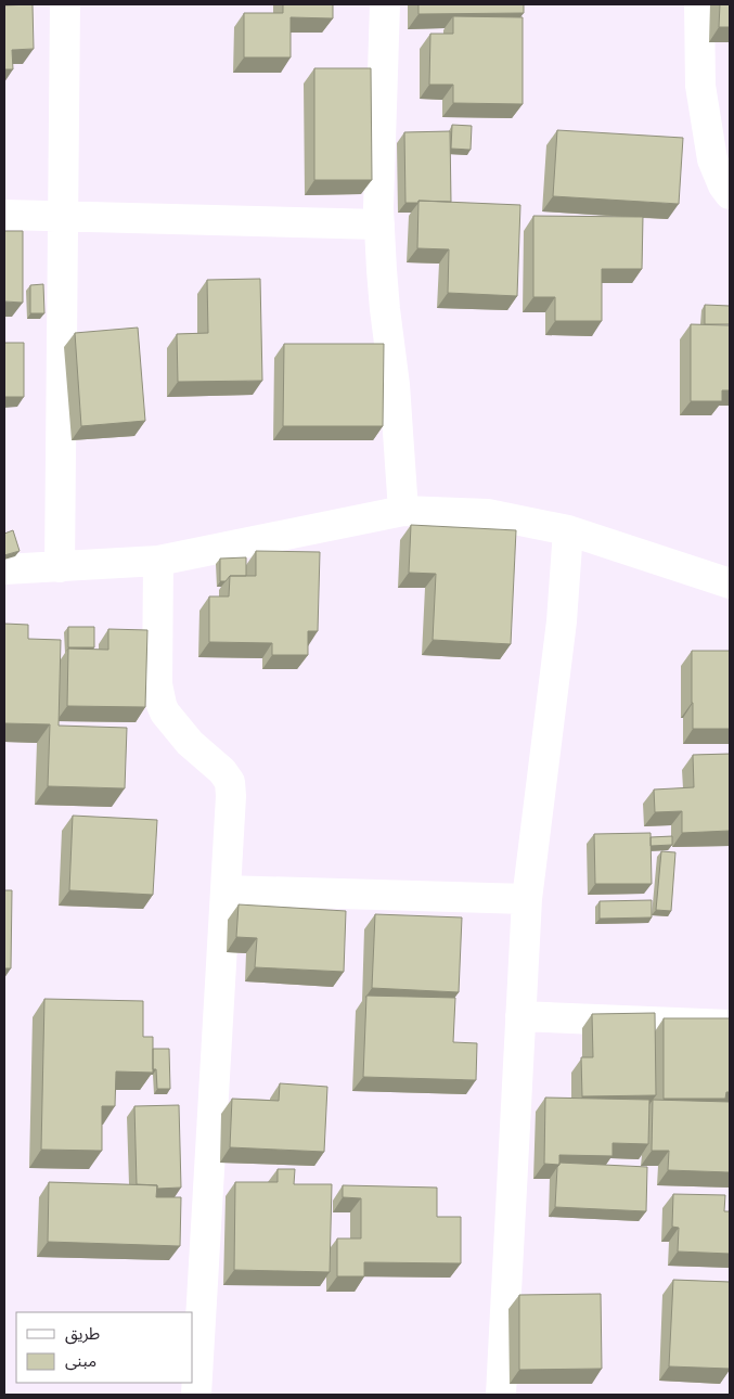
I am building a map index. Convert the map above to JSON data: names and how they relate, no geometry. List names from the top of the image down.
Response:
{
  "legend": ["طريق", "مبنى"]
}
